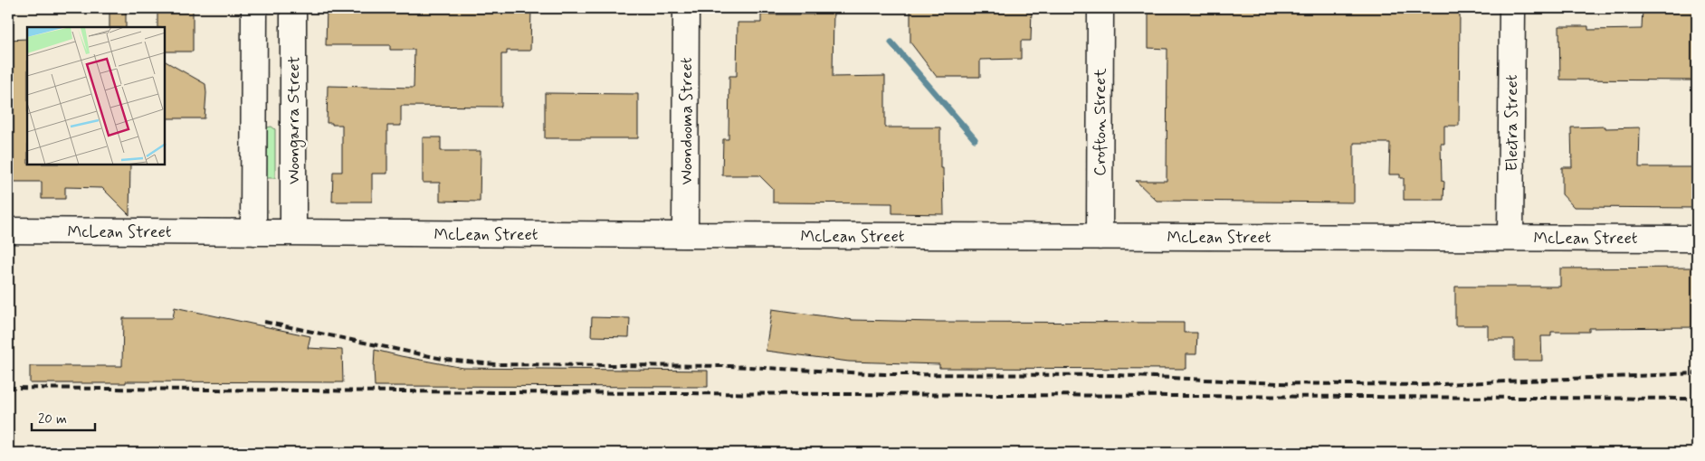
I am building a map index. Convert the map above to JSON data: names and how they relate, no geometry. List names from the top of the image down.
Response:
{
  "streets": {
    "street": [
      "Woongarra Street",
      "Woondooma Street",
      "Crofton Street",
      "Electra Street",
      "McLean Street"
    ]
  },
  "crossings": [
    ["Woongarra Street", "McLean Street"],
    ["Woondooma Street", "McLean Street"],
    ["Crofton Street", "McLean Street"],
    ["Electra Street", "McLean Street"]
  ],
  "scale_bar": "20 m"
}
